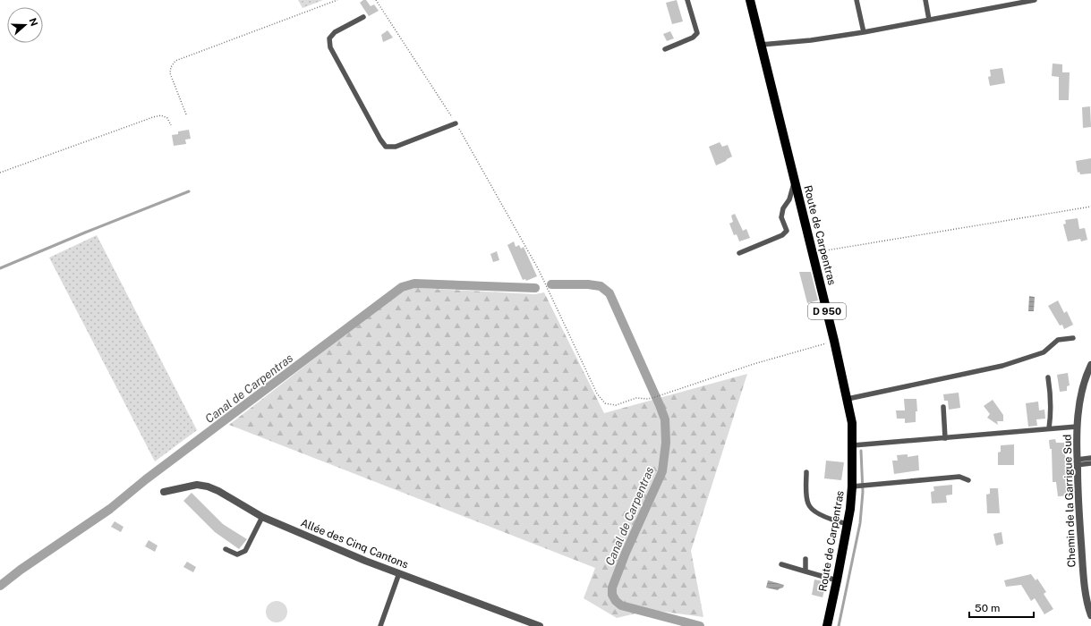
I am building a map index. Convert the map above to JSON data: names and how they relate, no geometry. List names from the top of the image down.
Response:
{
  "streets": {
    "main road": ["Route de Carpentras", "D 950"],
    "street": ["Chemin de la Garrigue Sud", "Allée des Cinq Cantons"]
  },
  "water": ["Canal de Carpentras"],
  "scale_bar": "50 m",
  "north": "right"
}
